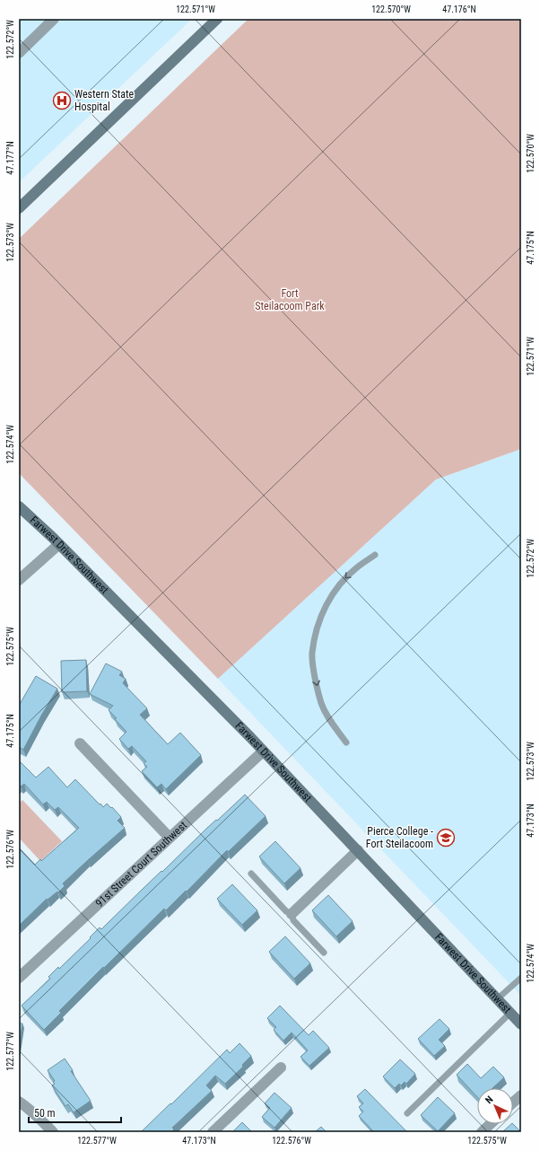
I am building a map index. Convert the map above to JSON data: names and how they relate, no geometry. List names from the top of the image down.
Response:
{
  "streets": {
    "street": ["Farwest Drive Southwest", "91st Street Court Southwest"]
  },
  "crossings": [
    ["Farwest Drive Southwest", "91st Street Court Southwest"]
  ],
  "parks": ["Fort Steilacoom Park"],
  "places": {
    "hospital": ["Western State Hospital"],
    "school or university": ["Pierce College - Fort Steilacoom"]
  },
  "scale_bar": "50 m",
  "north": "top left",
  "coordinates": [
    "122.571°W",
    "122.570°W",
    "47.176°N",
    "122.572°W",
    "47.177°N",
    "122.573°W",
    "47.175°N",
    "122.574°W",
    "122.575°W",
    "47.173°N",
    "122.576°W",
    "122.577°W"
  ]
}
